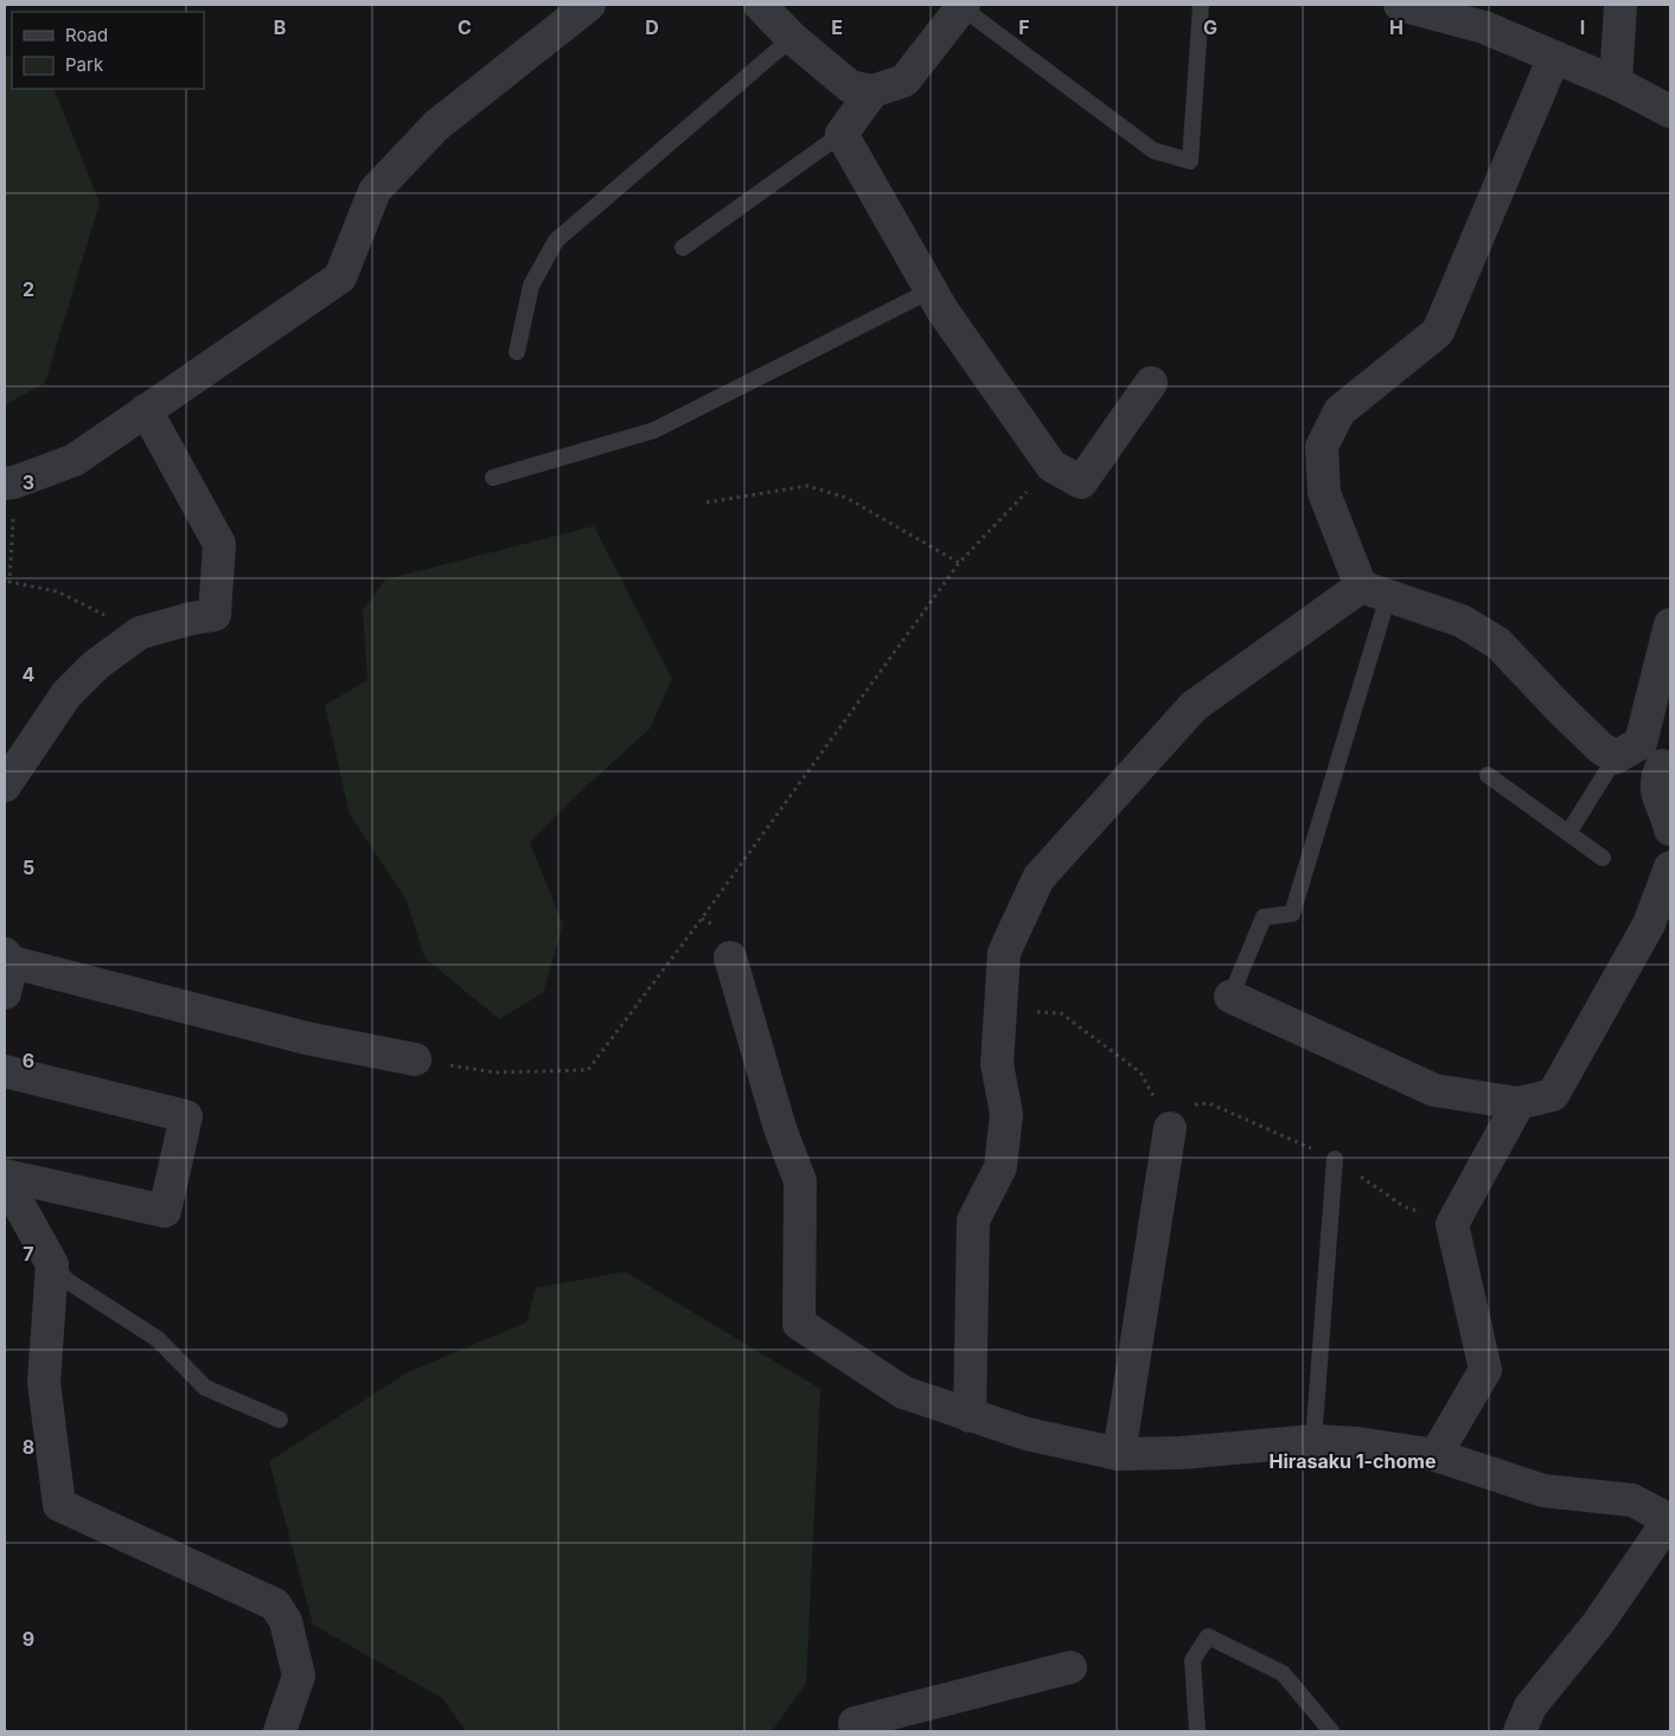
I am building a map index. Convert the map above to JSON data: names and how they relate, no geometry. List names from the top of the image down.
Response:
{
  "districts": ["Hirasaku 1-chome"],
  "legend": ["Road", "Park"],
  "grid": {
    "columns": [
      "B",
      "C",
      "D",
      "E",
      "F",
      "G",
      "H",
      "I"
    ],
    "rows": [
      "2",
      "3",
      "4",
      "5",
      "6",
      "7",
      "8",
      "9"
    ]
  }
}
